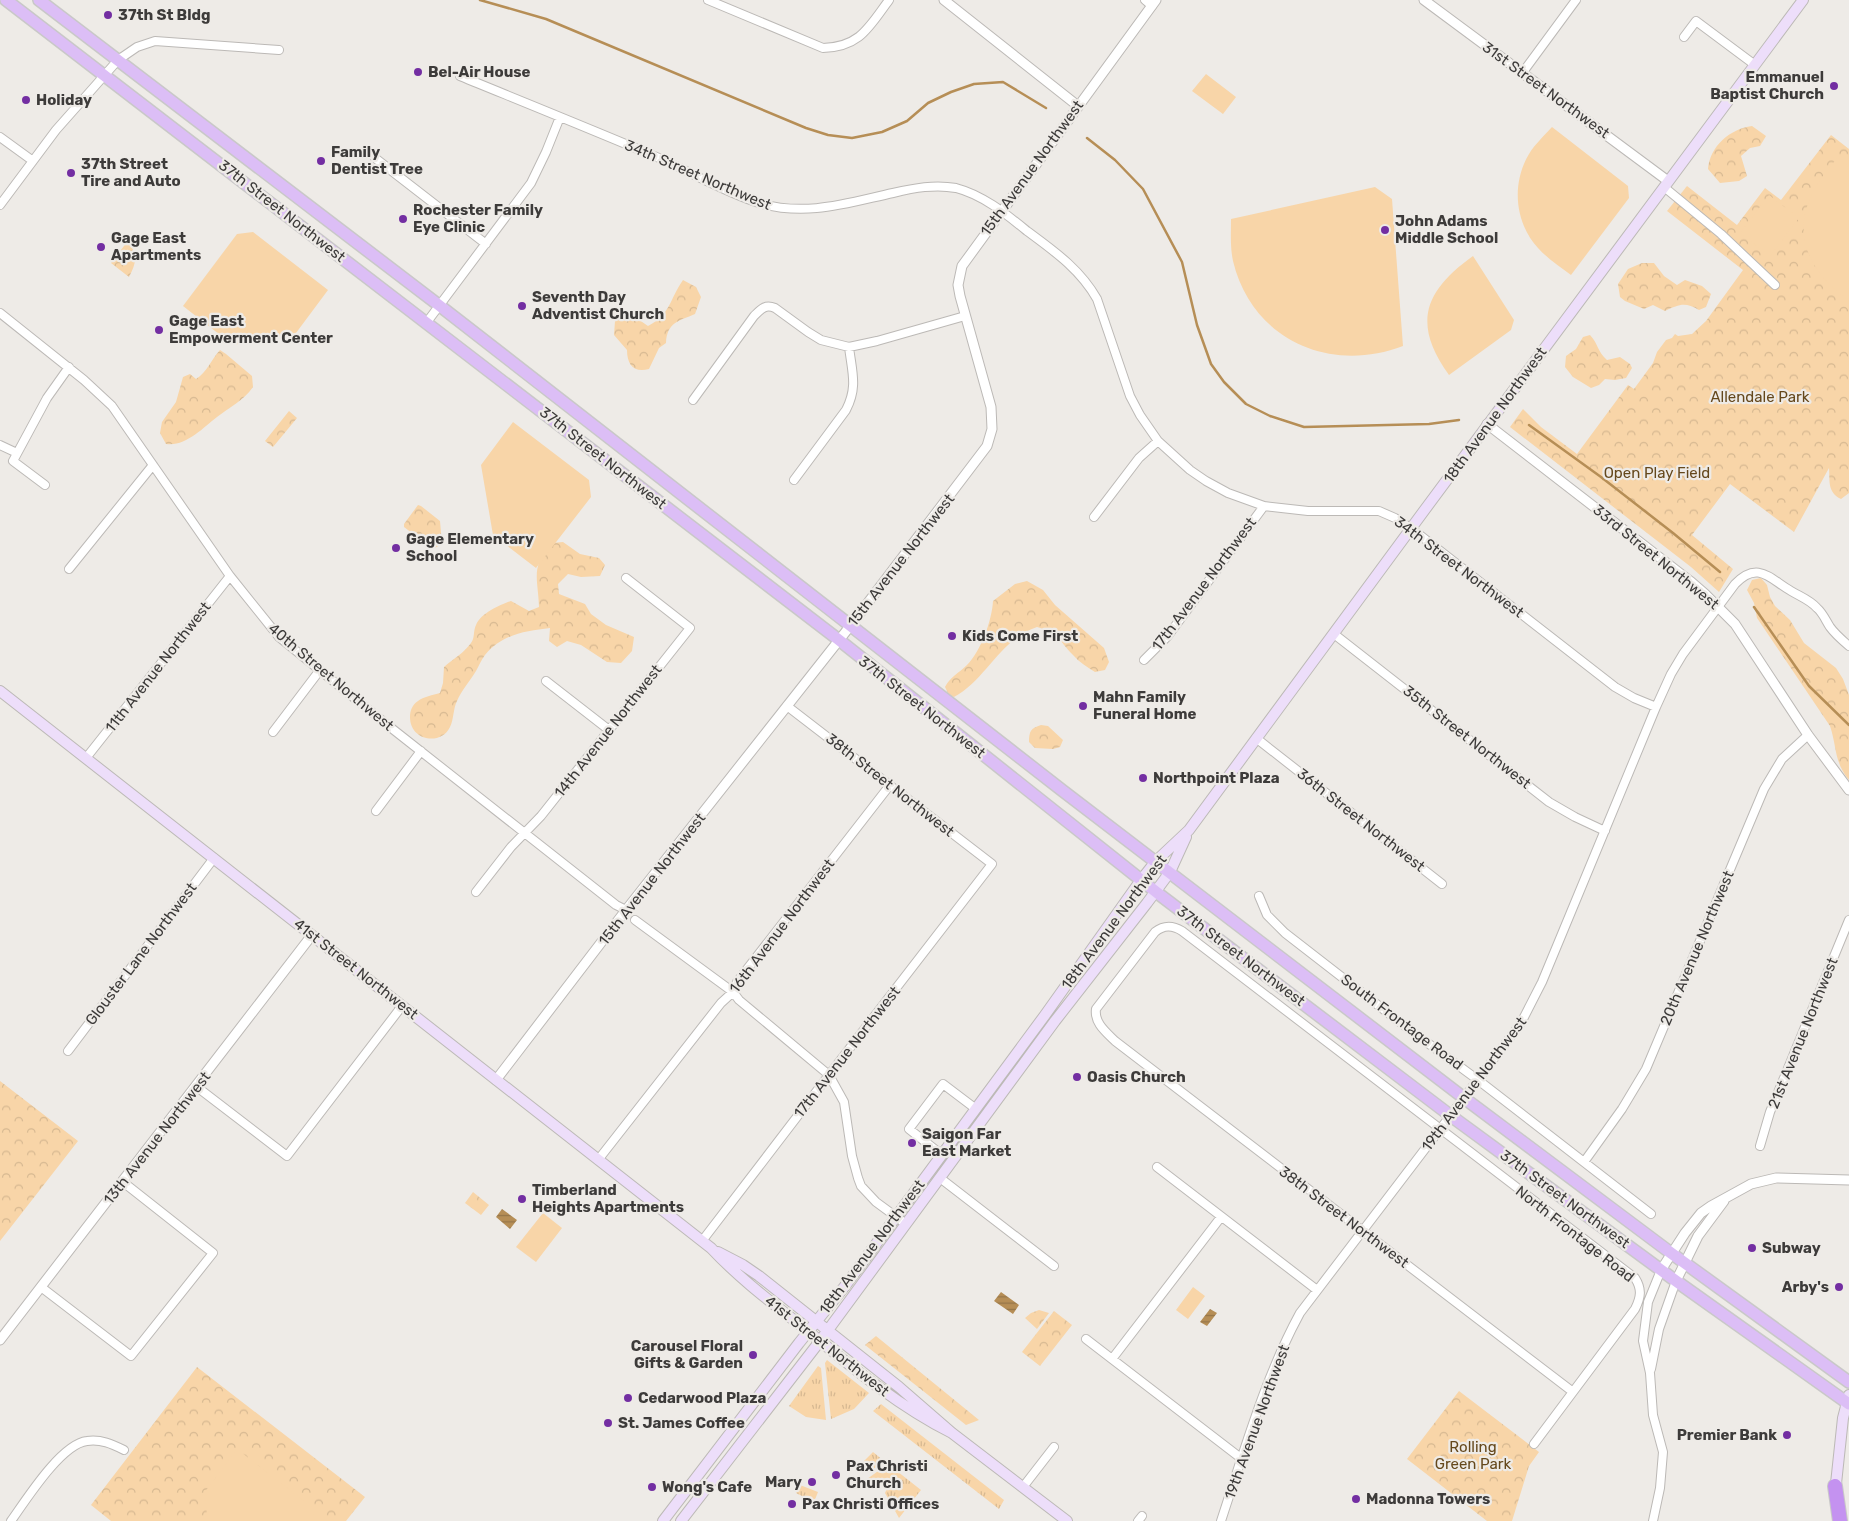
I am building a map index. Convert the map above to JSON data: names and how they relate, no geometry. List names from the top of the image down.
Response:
{
  "streets": {
    "main road": ["37th Street Northwest", "18th Avenue Northwest", "41st Street Northwest"],
    "street": [
      "31st Street Northwest",
      "15th Avenue Northwest",
      "34th Street Northwest",
      "33rd Street Northwest",
      "17th Avenue Northwest",
      "11th Avenue Northwest",
      "40th Street Northwest",
      "14th Avenue Northwest",
      "35th Street Northwest",
      "38th Street Northwest",
      "36th Street Northwest",
      "16th Avenue Northwest",
      "20th Avenue Northwest",
      "Glouster Lane Northwest",
      "South Frontage Road",
      "21st Avenue Northwest",
      "19th Avenue Northwest",
      "13th Avenue Northwest",
      "North Frontage Road"
    ]
  },
  "crossings": [
    ["31st Street Northwest", "18th Avenue Northwest"],
    ["15th Avenue Northwest", "34th Street Northwest"],
    ["15th Avenue Northwest", "37th Street Northwest"],
    ["15th Avenue Northwest", "40th Street Northwest"],
    ["15th Avenue Northwest", "38th Street Northwest"],
    ["15th Avenue Northwest", "41st Street Northwest"],
    ["34th Street Northwest", "18th Avenue Northwest"],
    ["34th Street Northwest", "17th Avenue Northwest"],
    ["34th Street Northwest", "19th Avenue Northwest"],
    ["37th Street Northwest", "18th Avenue Northwest"],
    ["37th Street Northwest", "19th Avenue Northwest"],
    ["18th Avenue Northwest", "33rd Street Northwest"],
    ["18th Avenue Northwest", "35th Street Northwest"],
    ["18th Avenue Northwest", "36th Street Northwest"],
    ["18th Avenue Northwest", "41st Street Northwest"],
    ["33rd Street Northwest", "20th Avenue Northwest"],
    ["33rd Street Northwest", "19th Avenue Northwest"],
    ["17th Avenue Northwest", "38th Street Northwest"],
    ["17th Avenue Northwest", "41st Street Northwest"],
    ["11th Avenue Northwest", "40th Street Northwest"],
    ["11th Avenue Northwest", "41st Street Northwest"],
    ["40th Street Northwest", "14th Avenue Northwest"],
    ["35th Street Northwest", "19th Avenue Northwest"],
    ["38th Street Northwest", "16th Avenue Northwest"],
    ["38th Street Northwest", "19th Avenue Northwest"],
    ["38th Street Northwest", "North Frontage Road"],
    ["16th Avenue Northwest", "41st Street Northwest"],
    ["20th Avenue Northwest", "South Frontage Road"],
    ["Glouster Lane Northwest", "41st Street Northwest"],
    ["41st Street Northwest", "13th Avenue Northwest"],
    ["South Frontage Road", "19th Avenue Northwest"],
    ["19th Avenue Northwest", "North Frontage Road"]
  ],
  "parks": ["Allendale Park", "Open Play Field", "Rolling Green Park"],
  "places": [
    "37th St Bldg",
    "Bel-Air House",
    "Emmanuel Baptist Church",
    "Holiday",
    "Family Dentist Tree",
    "37th Street Tire and Auto",
    "Rochester Family Eye Clinic",
    "John Adams Middle School",
    "Gage East Apartments",
    "Seventh Day Adventist Church",
    "Gage East Empowerment Center",
    "Gage Elementary School",
    "Kids Come First",
    "Mahn Family Funeral Home",
    "Northpoint Plaza",
    "Oasis Church",
    "Saigon Far East Market",
    "Timberland Heights Apartments",
    "Subway",
    "Arby's",
    "Carousel Floral Gifts & Garden",
    "Cedarwood Plaza",
    "St. James Coffee",
    "Premier Bank",
    "Pax Christi Church",
    "Mary",
    "Wong's Cafe",
    "Madonna Towers",
    "Pax Christi Offices"
  ]
}
